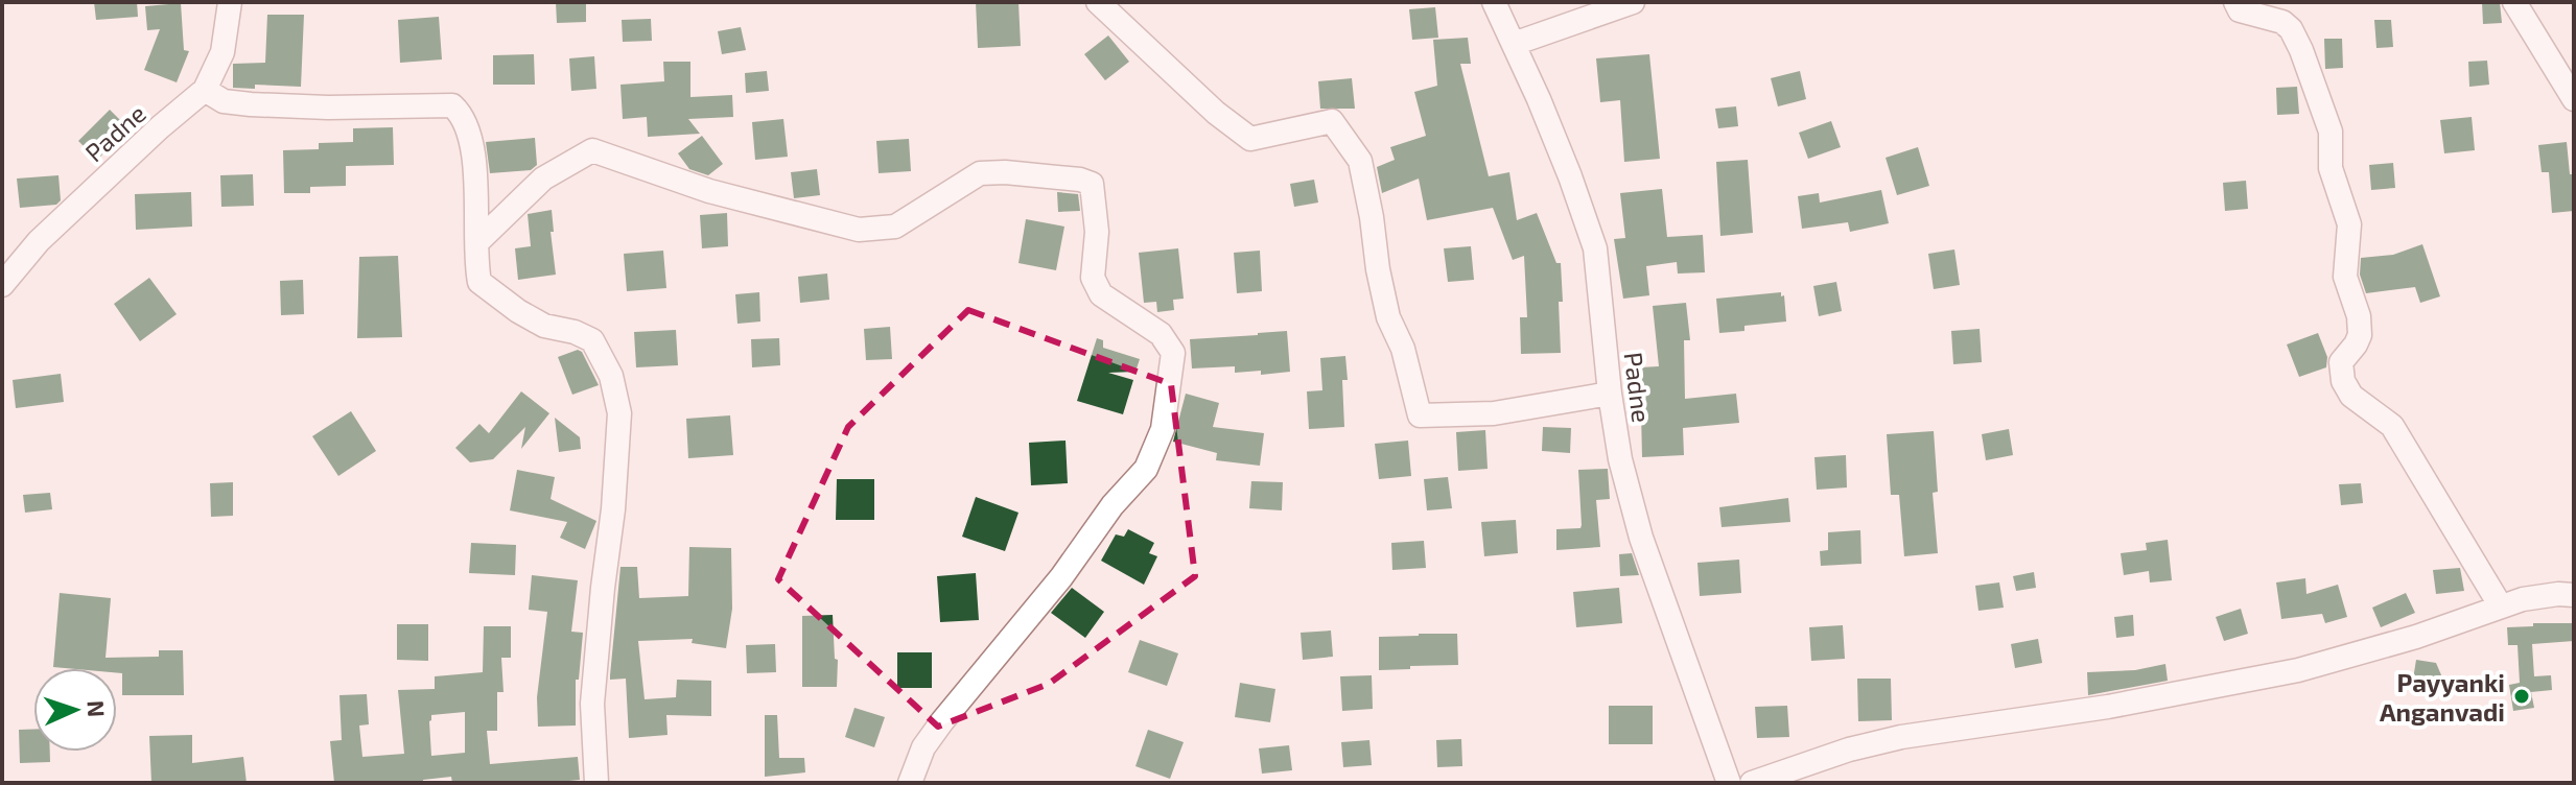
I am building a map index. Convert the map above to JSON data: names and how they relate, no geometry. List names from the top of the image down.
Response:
{
  "streets": {
    "street": ["Padne"]
  },
  "places": ["Payyanki Anganvadi"],
  "north": "right"
}
